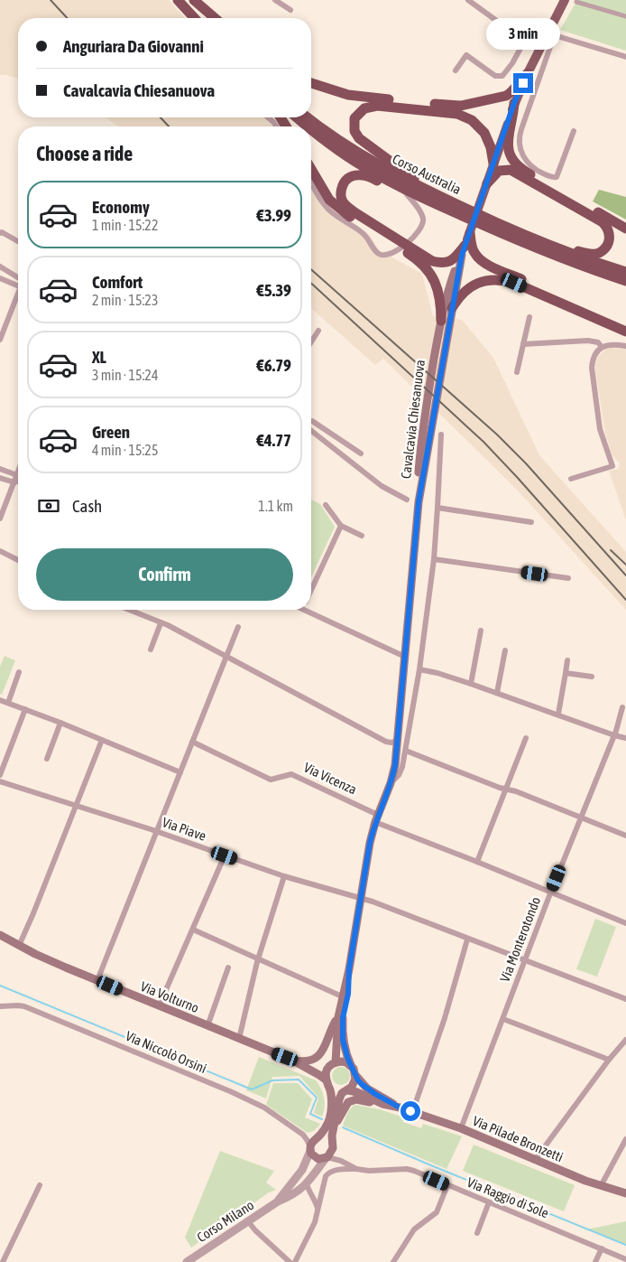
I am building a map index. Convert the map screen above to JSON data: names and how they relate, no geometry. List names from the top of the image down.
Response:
{
  "streets": {
    "highway": ["Corso Australia"],
    "main road": ["Cavalcavia Chiesanuova", "Via Volturno", "Via Pilade Bronzetti"],
    "street": [
      "Via Vicenza",
      "Via Piave",
      "Via Monterotondo",
      "Via Niccolò Orsini",
      "Via Raggio di Sole",
      "Corso Milano"
    ]
  },
  "crossings": [
    ["Via Vicenza", "Via Monterotondo"],
    ["Via Piave", "Via Monterotondo"],
    ["Via Monterotondo", "Via Pilade Bronzetti"],
    ["Via Volturno", "Via Pilade Bronzetti"],
    ["Via Niccolò Orsini", "Via Raggio di Sole"],
    ["Via Niccolò Orsini", "Corso Milano"],
    ["Via Raggio di Sole", "Corso Milano"]
  ],
  "page": {
    "bubble": "3 min",
    "banner": ["Anguriara Da Giovanni", "Cavalcavia Chiesanuova"],
    "heading": "Choose a ride",
    "list": [
      {
        "name": "Economy",
        "note": "1 min · 15:22",
        "value": "€3.99"
      },
      {
        "name": "Comfort",
        "note": "2 min · 15:23",
        "value": "€5.39"
      },
      {
        "name": "XL",
        "note": "3 min · 15:24",
        "value": "€6.79"
      },
      {
        "name": "Green",
        "note": "4 min · 15:25",
        "value": "€4.77"
      }
    ],
    "pay": ["Cash", "1.1 km"],
    "buttons": "Confirm"
  }
}
